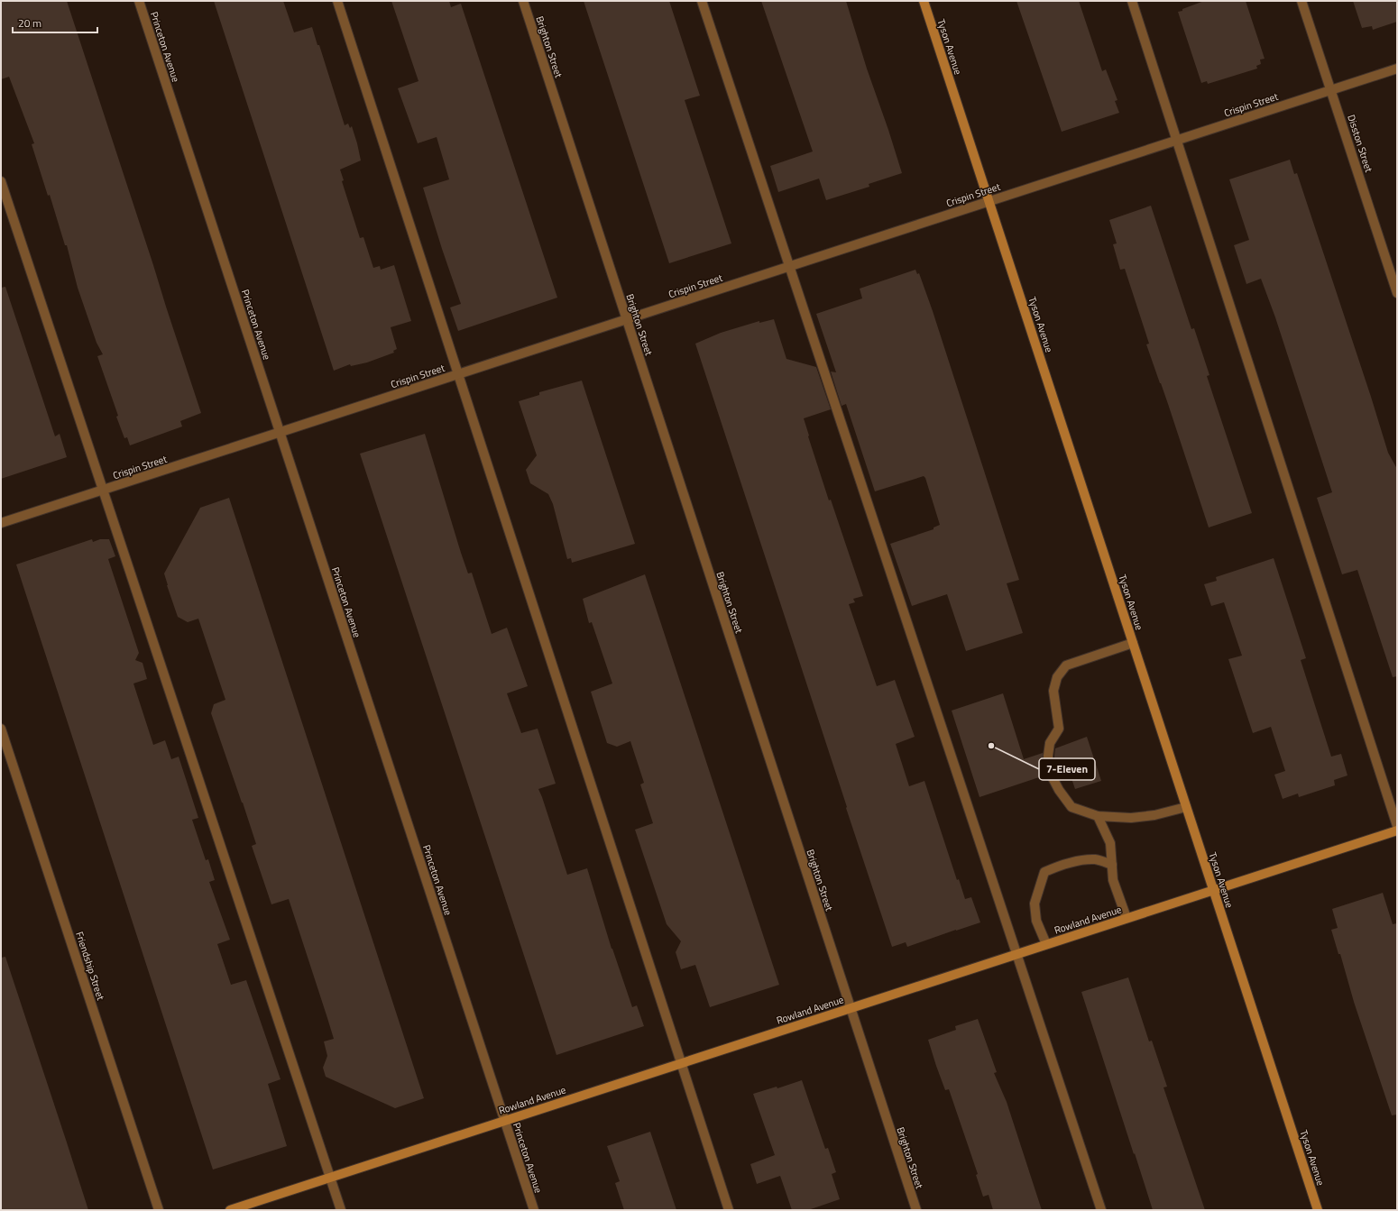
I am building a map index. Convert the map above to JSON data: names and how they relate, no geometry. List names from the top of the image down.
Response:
{
  "streets": {
    "street": [
      "Princeton Avenue",
      "Brighton Street",
      "Tyson Avenue",
      "Crispin Street",
      "Disston Street",
      "Rowland Avenue",
      "Friendship Street"
    ]
  },
  "crossings": [
    ["Princeton Avenue", "Crispin Street"],
    ["Princeton Avenue", "Rowland Avenue"],
    ["Brighton Street", "Crispin Street"],
    ["Brighton Street", "Rowland Avenue"],
    ["Tyson Avenue", "Crispin Street"],
    ["Tyson Avenue", "Rowland Avenue"],
    ["Crispin Street", "Disston Street"]
  ],
  "places": ["7-Eleven"],
  "scale_bar": "20 m"
}
